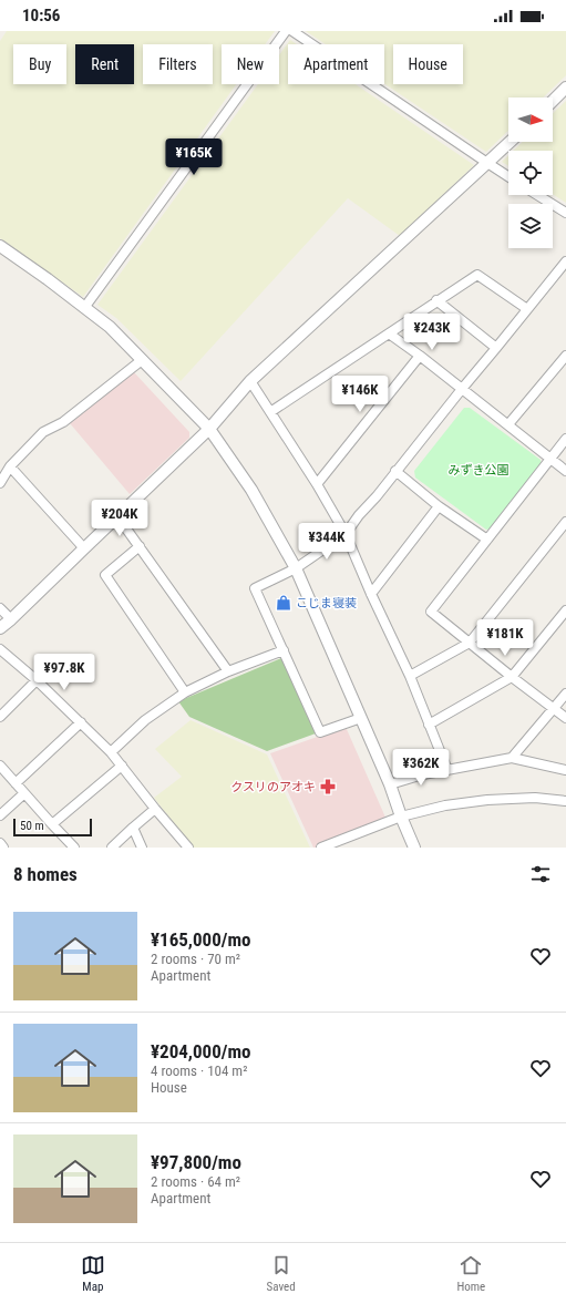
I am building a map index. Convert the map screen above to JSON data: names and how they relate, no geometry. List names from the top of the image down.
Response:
{
  "parks": ["みずき公園"],
  "places": {
    "shop": ["こじま寝装"],
    "pharmacy": ["クスリのアオキ"]
  },
  "scale_bar": "50 m",
  "north": "right",
  "page": {
    "status": "10:56",
    "chip": [
      "Buy",
      "Rent",
      "Filters",
      "New",
      "Apartment",
      "House"
    ],
    "price": [
      "¥165K",
      "¥243K",
      "¥146K",
      "¥204K",
      "¥344K",
      "¥181K",
      "¥97.8K",
      "¥362K"
    ],
    "scale": "50 m",
    "heading": "8 homes",
    "list": [
      {
        "name": "¥165,000/mo",
        "note": "2 rooms · 70 m² · Apartment"
      },
      {
        "name": "¥204,000/mo",
        "note": "4 rooms · 104 m² · House"
      },
      {
        "name": "¥97,800/mo",
        "note": "2 rooms · 64 m² · Apartment"
      }
    ],
    "tabs": ["Map", "Saved", "Home"]
  }
}
